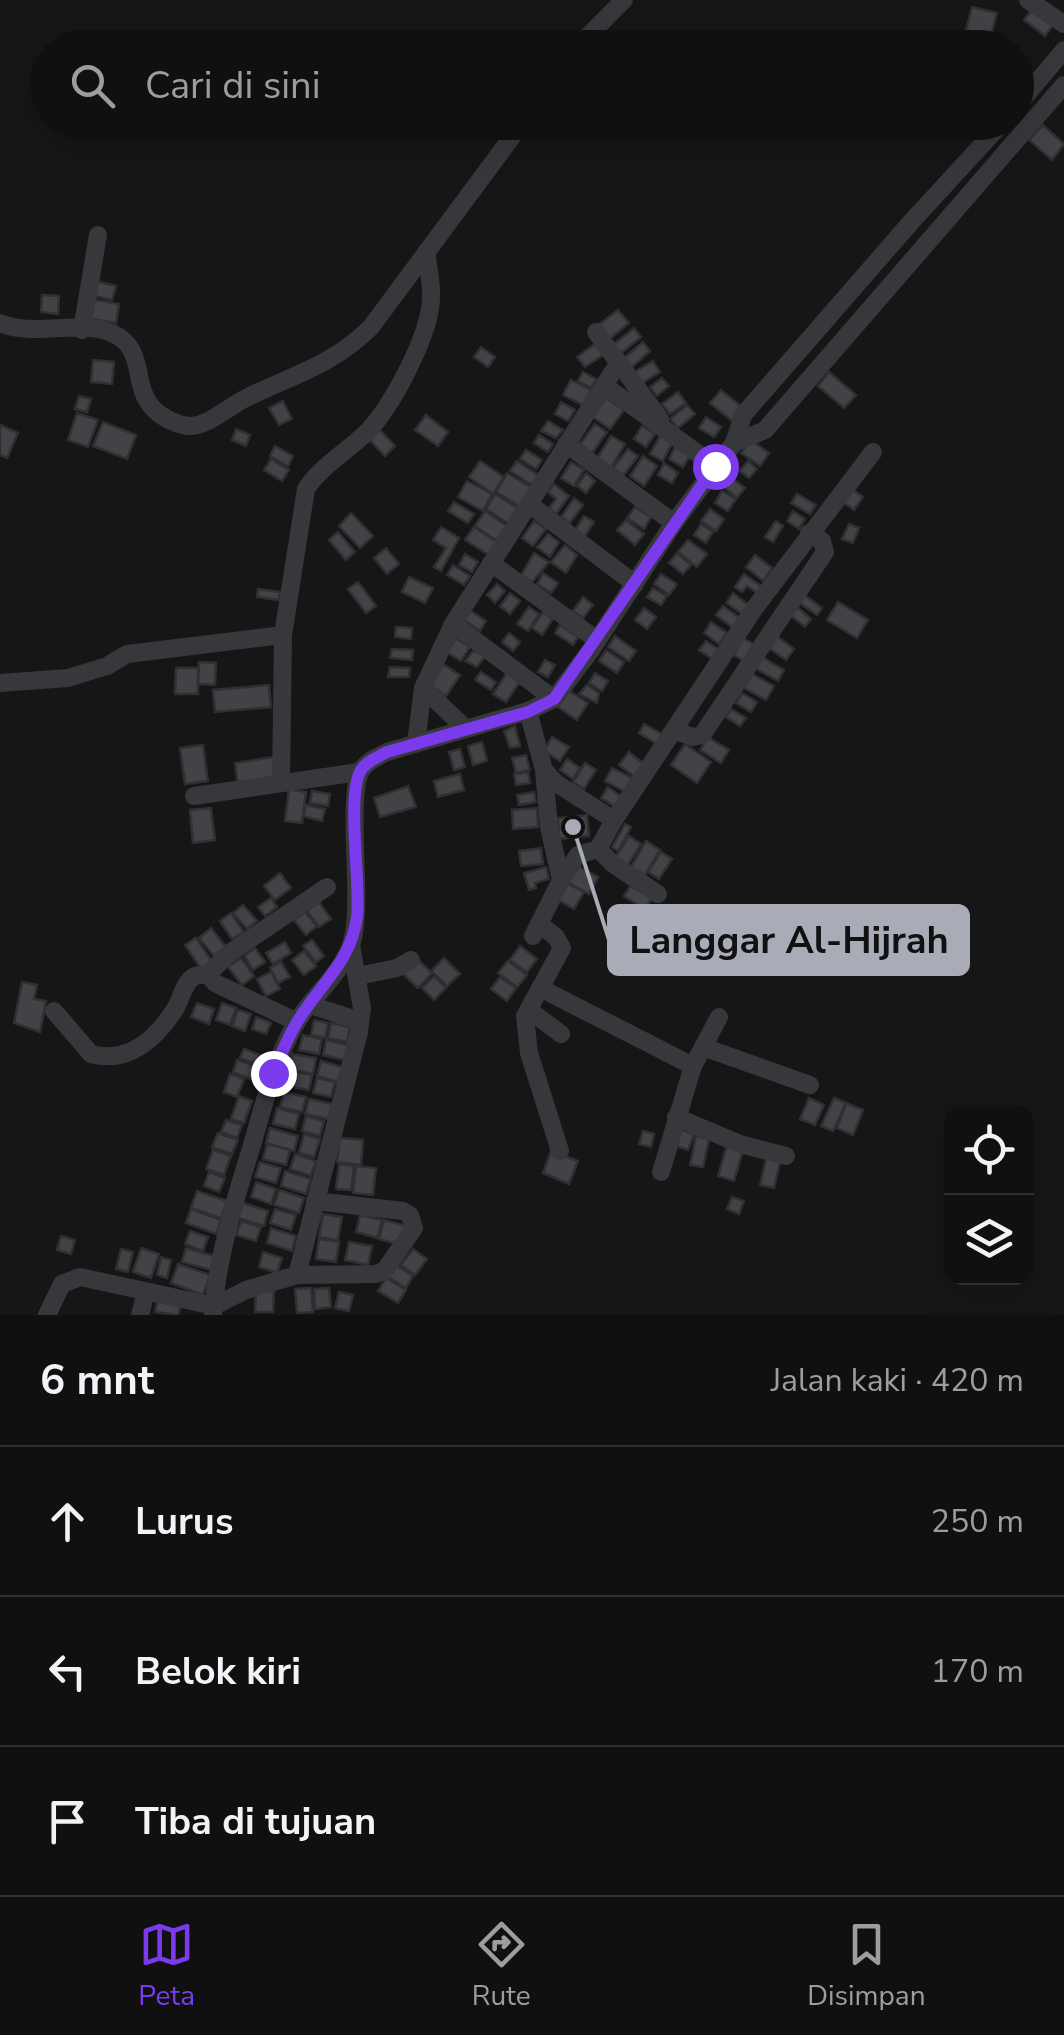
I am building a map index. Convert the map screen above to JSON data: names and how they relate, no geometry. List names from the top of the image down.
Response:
{
  "places": ["Langgar Al-Hijrah"],
  "page": {
    "search": "Cari di sini",
    "heading": ["6 mnt", "Jalan kaki · 420 m"],
    "list": [
      ["Lurus", "250 m"],
      ["Belok kiri", "170 m"],
      "Tiba di tujuan"
    ],
    "nav": ["Peta", "Rute", "Disimpan"]
  }
}
